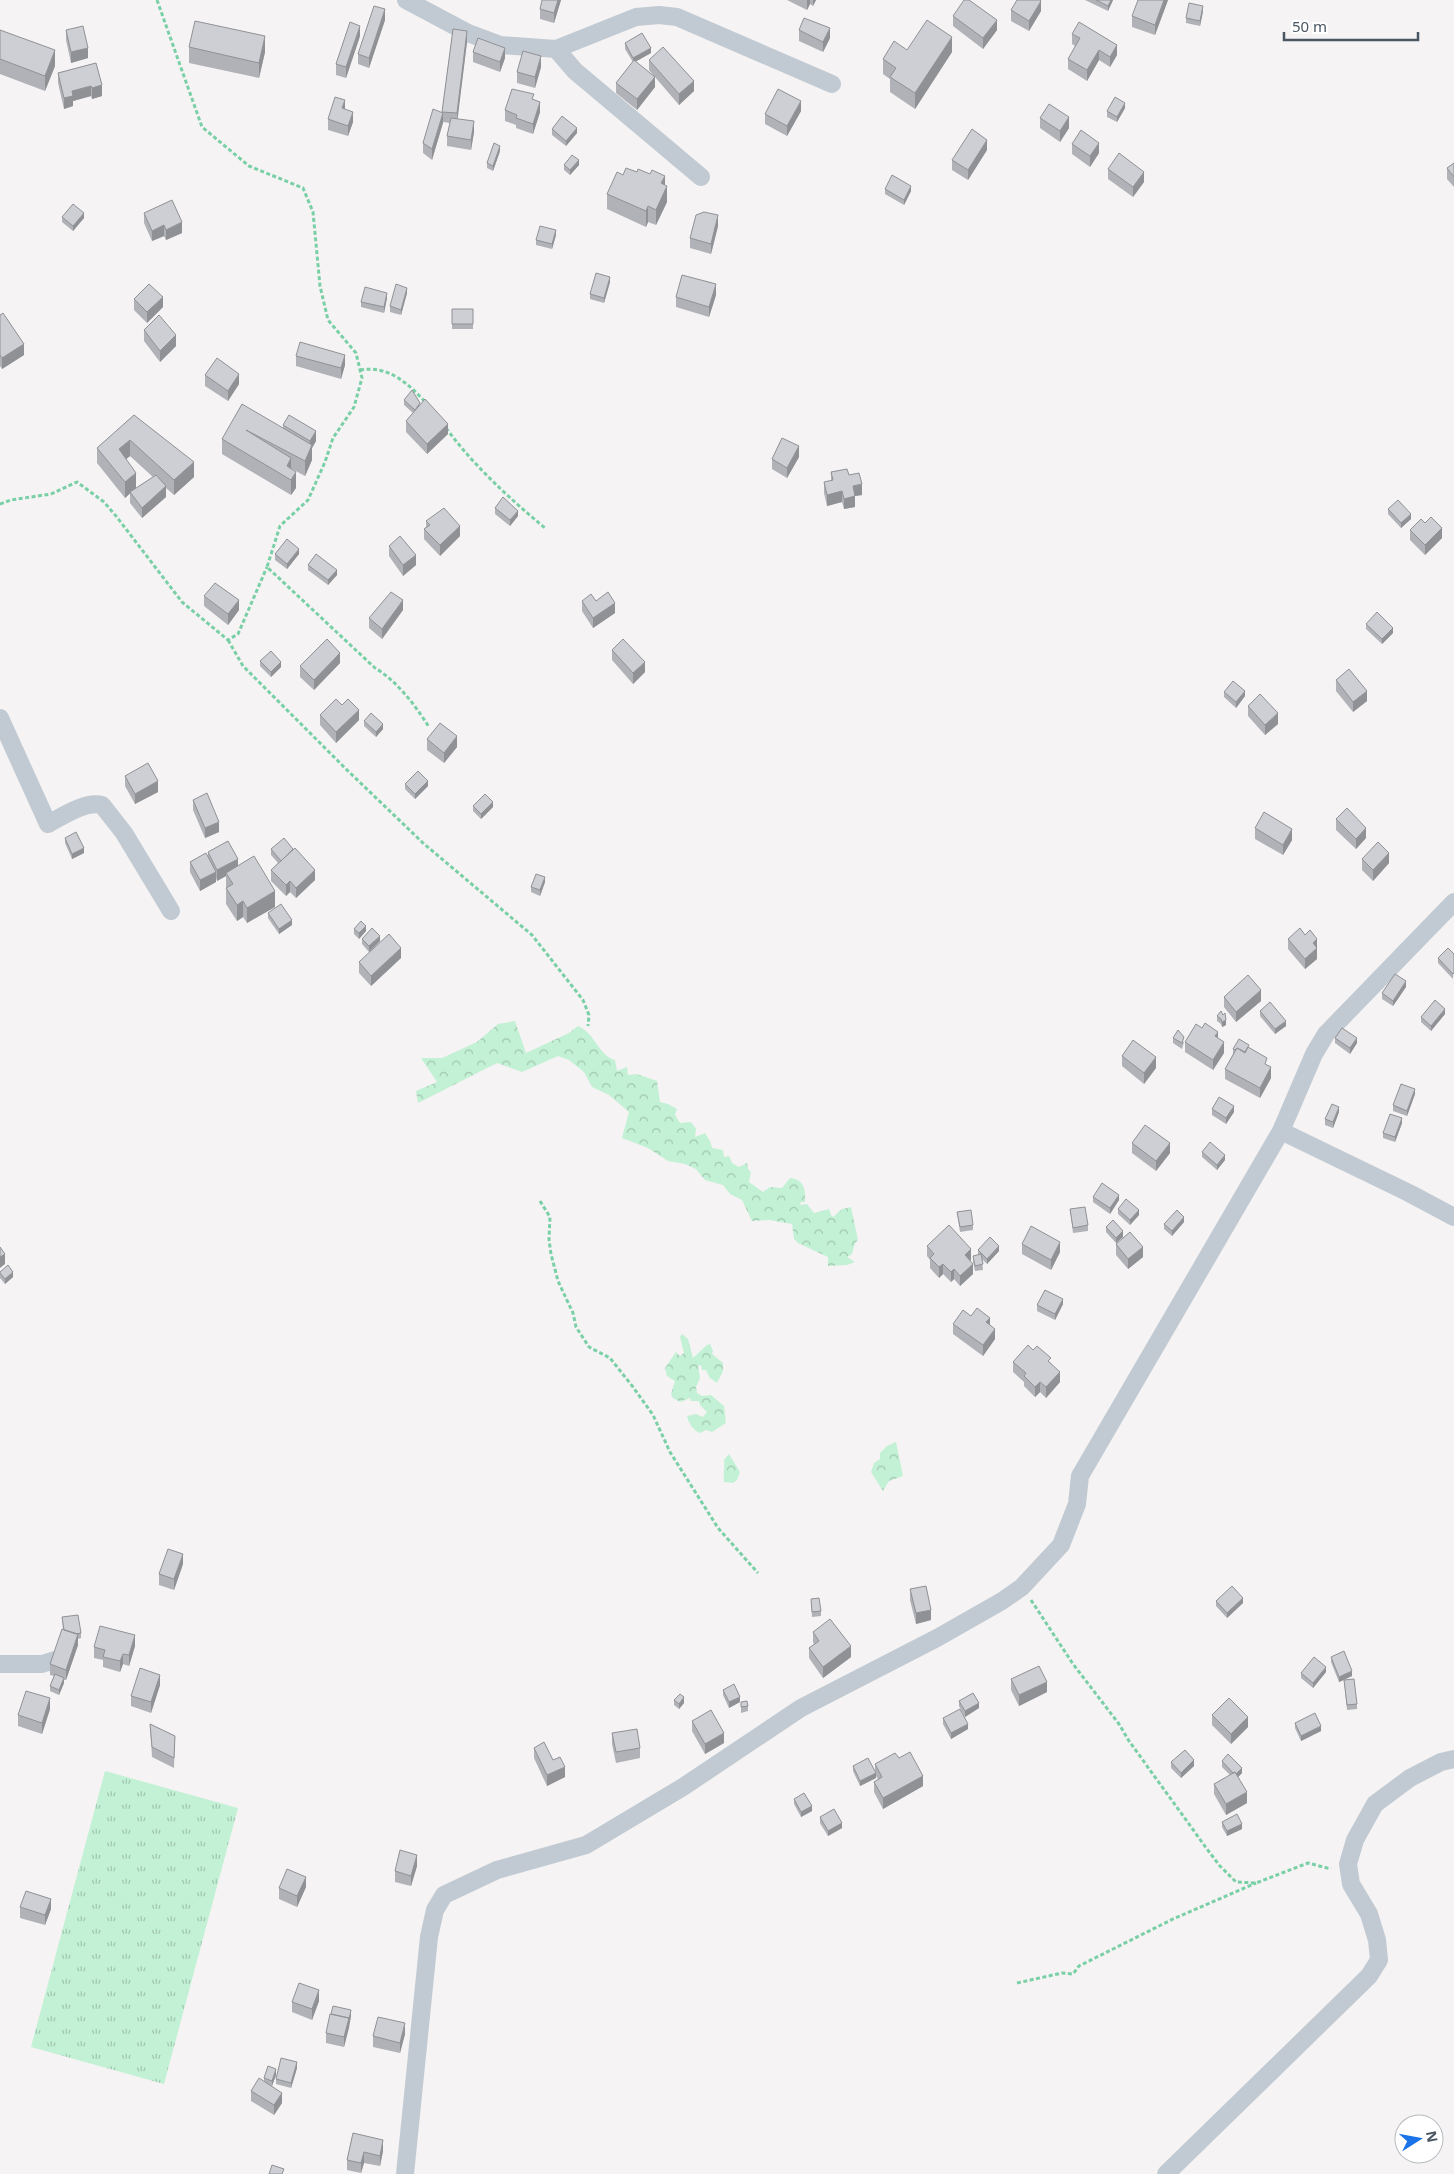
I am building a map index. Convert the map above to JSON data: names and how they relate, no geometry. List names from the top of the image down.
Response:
{
  "scale_bar": "50 m",
  "north": "right"
}
